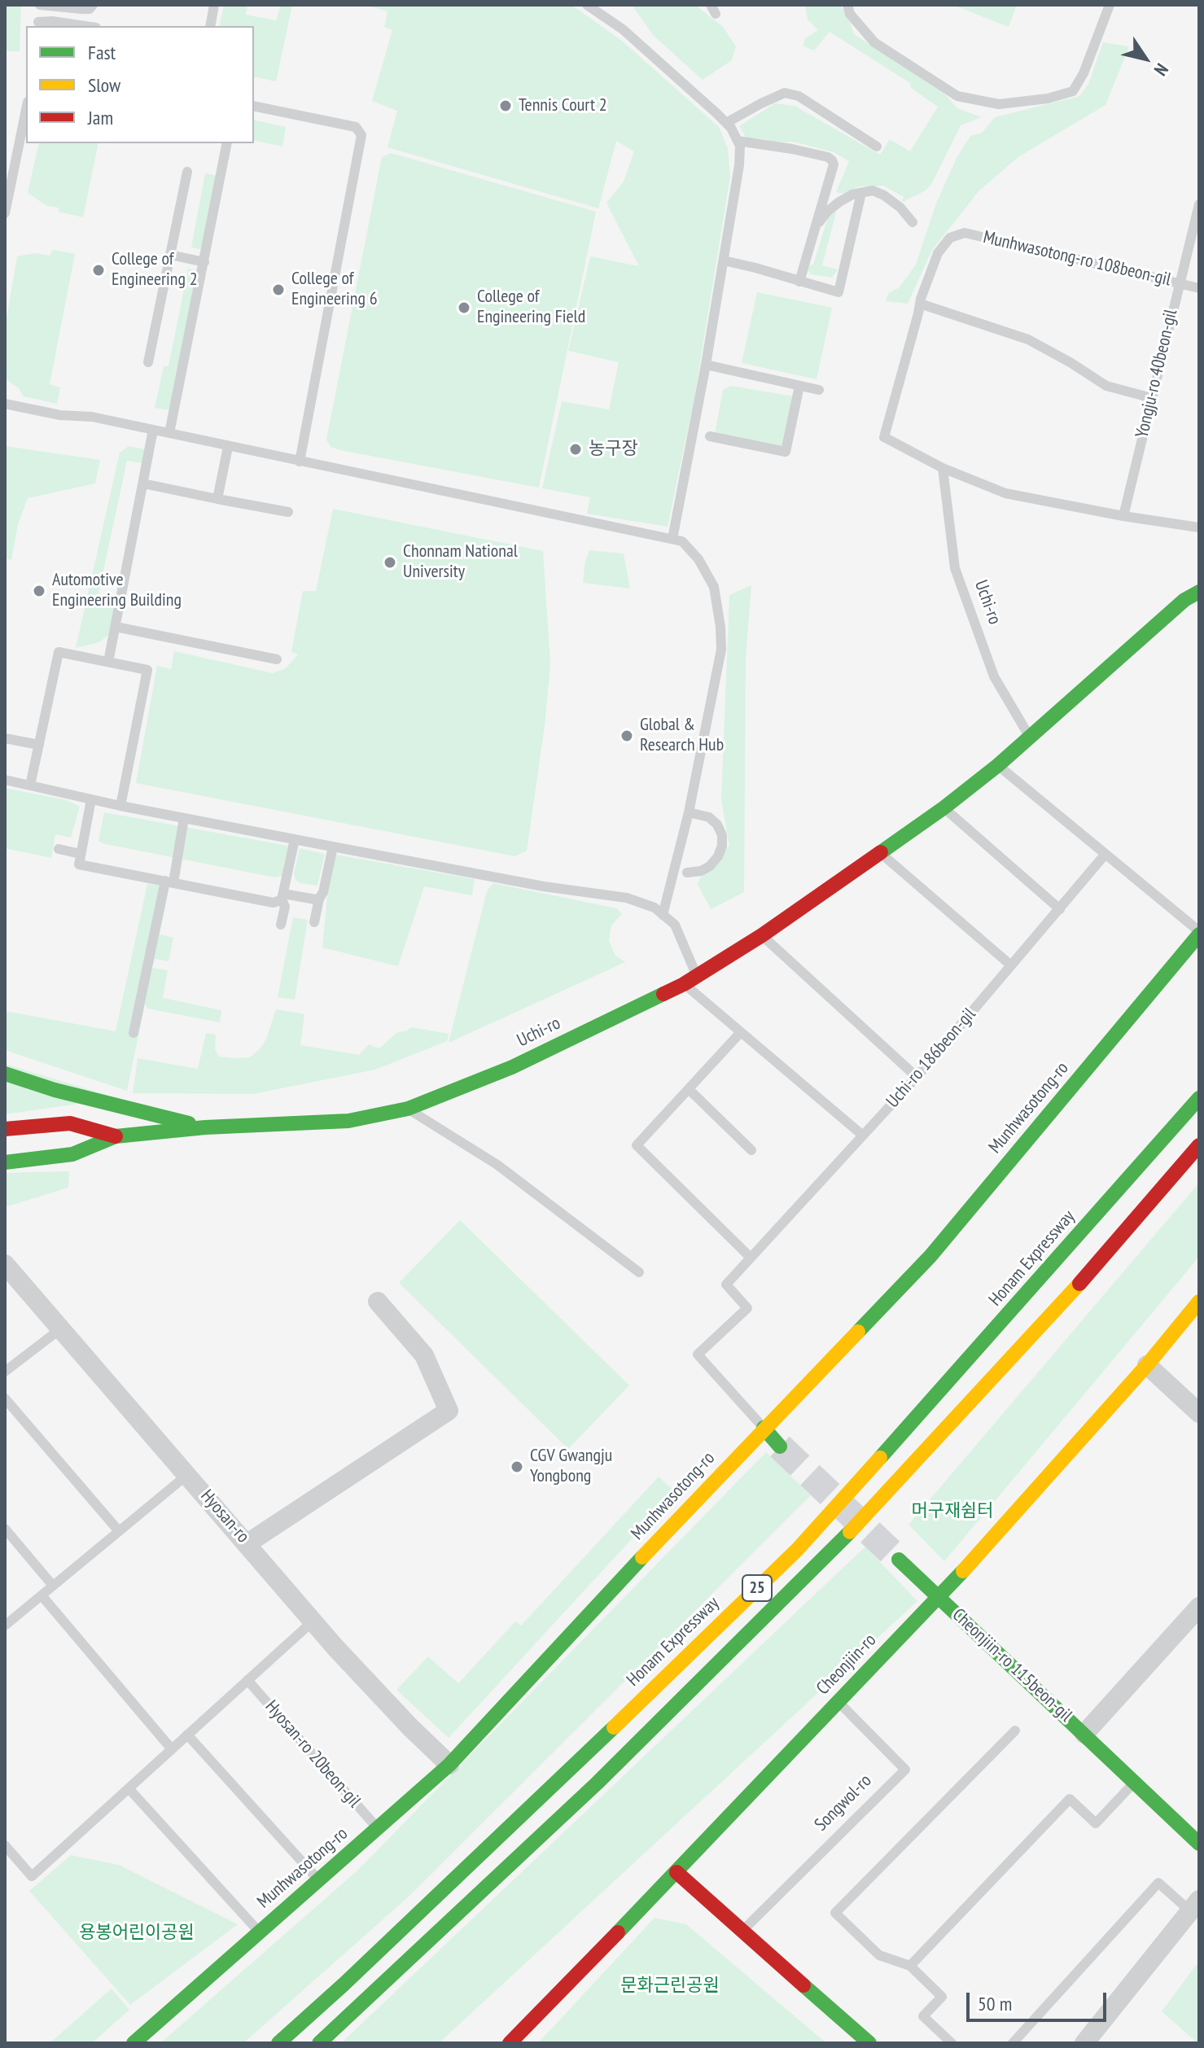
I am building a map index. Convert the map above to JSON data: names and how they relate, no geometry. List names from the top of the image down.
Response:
{
  "streets": {
    "main road": [
      "Uchi-ro",
      "Munhwasotong-ro",
      "Honam Expressway",
      "25",
      "Cheonjiin-ro",
      "Cheonjiin-ro 115beon-gil"
    ],
    "street": ["Hyosan-ro"],
    "lane": [
      "Munhwasotong-ro 108beon-gil",
      "Yongju-ro 40beon-gil",
      "Uchi-ro 186beon-gil",
      "Hyosan-ro 20beon-gil",
      "Songwol-ro"
    ]
  },
  "crossings": [
    ["Munhwasotong-ro 108beon-gil", "Yongju-ro 40beon-gil"],
    ["Munhwasotong-ro 108beon-gil", "Uchi-ro"],
    ["Uchi-ro 186beon-gil", "Munhwasotong-ro"],
    ["Munhwasotong-ro", "Hyosan-ro"],
    ["Munhwasotong-ro", "Hyosan-ro 20beon-gil"],
    ["Cheonjiin-ro", "Cheonjiin-ro 115beon-gil"],
    ["Cheonjiin-ro", "Songwol-ro"]
  ],
  "parks": ["머구재쉼터", "용봉어린이공원", "문화근린공원"],
  "places": [
    "Tennis Court 2",
    "College of Engineering 2",
    "College of Engineering 6",
    "College of Engineering Field",
    "농구장",
    "Chonnam National University",
    "Automotive Engineering Building",
    "Global & Research Hub",
    "CGV Gwangju Yongbong"
  ],
  "legend": ["Fast", "Slow", "Jam"],
  "scale_bar": "50 m",
  "north": "bottom right"
}
